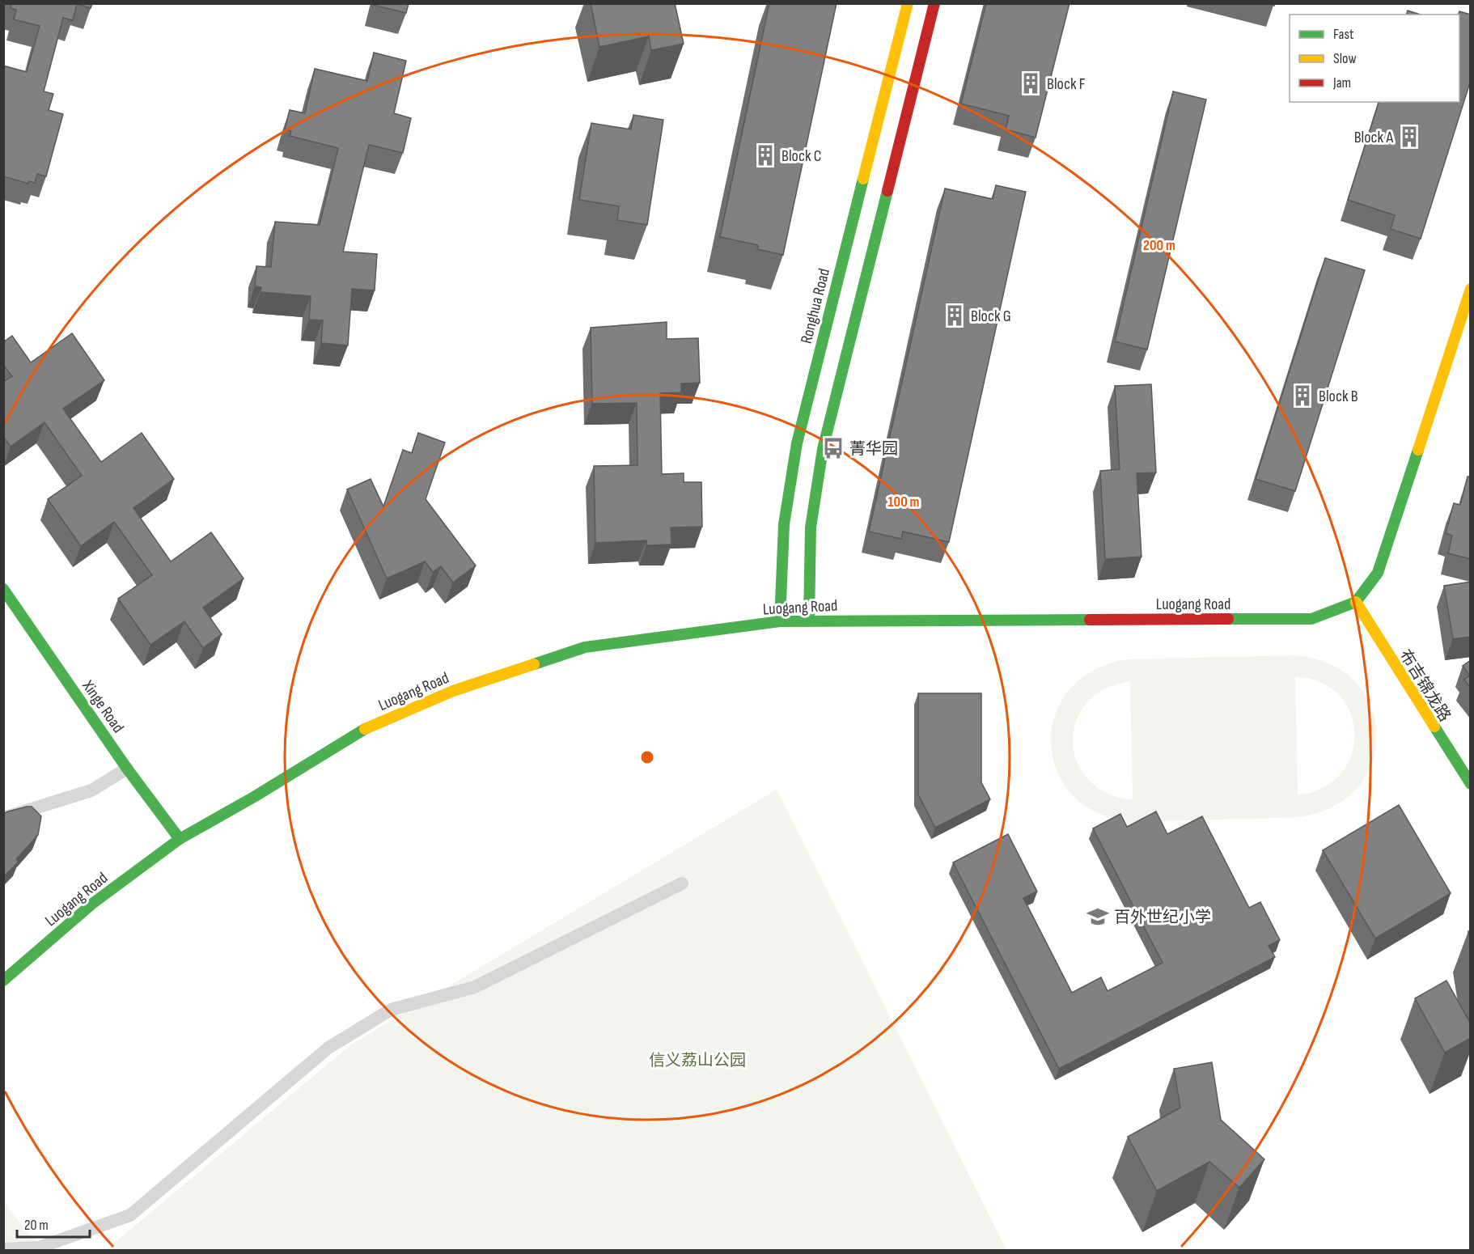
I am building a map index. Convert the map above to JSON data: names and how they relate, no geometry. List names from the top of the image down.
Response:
{
  "streets": {
    "street": [
      "Ronghua Road",
      "Luogang Road",
      "布吉锦龙路",
      "Xinge Road"
    ]
  },
  "crossings": [
    ["Ronghua Road", "Luogang Road"],
    ["Luogang Road", "布吉锦龙路"],
    ["Luogang Road", "Xinge Road"]
  ],
  "parks": ["信义荔山公园"],
  "places": {
    "building": [
      "Block F",
      "Block A",
      "Block C",
      "Block G",
      "Block B"
    ],
    "bus stop": ["菁华园"],
    "school or university": ["百外世纪小学"]
  },
  "legend": ["Fast", "Slow", "Jam"],
  "scale_bar": "20 m",
  "rings": ["200 m", "100 m"]
}
